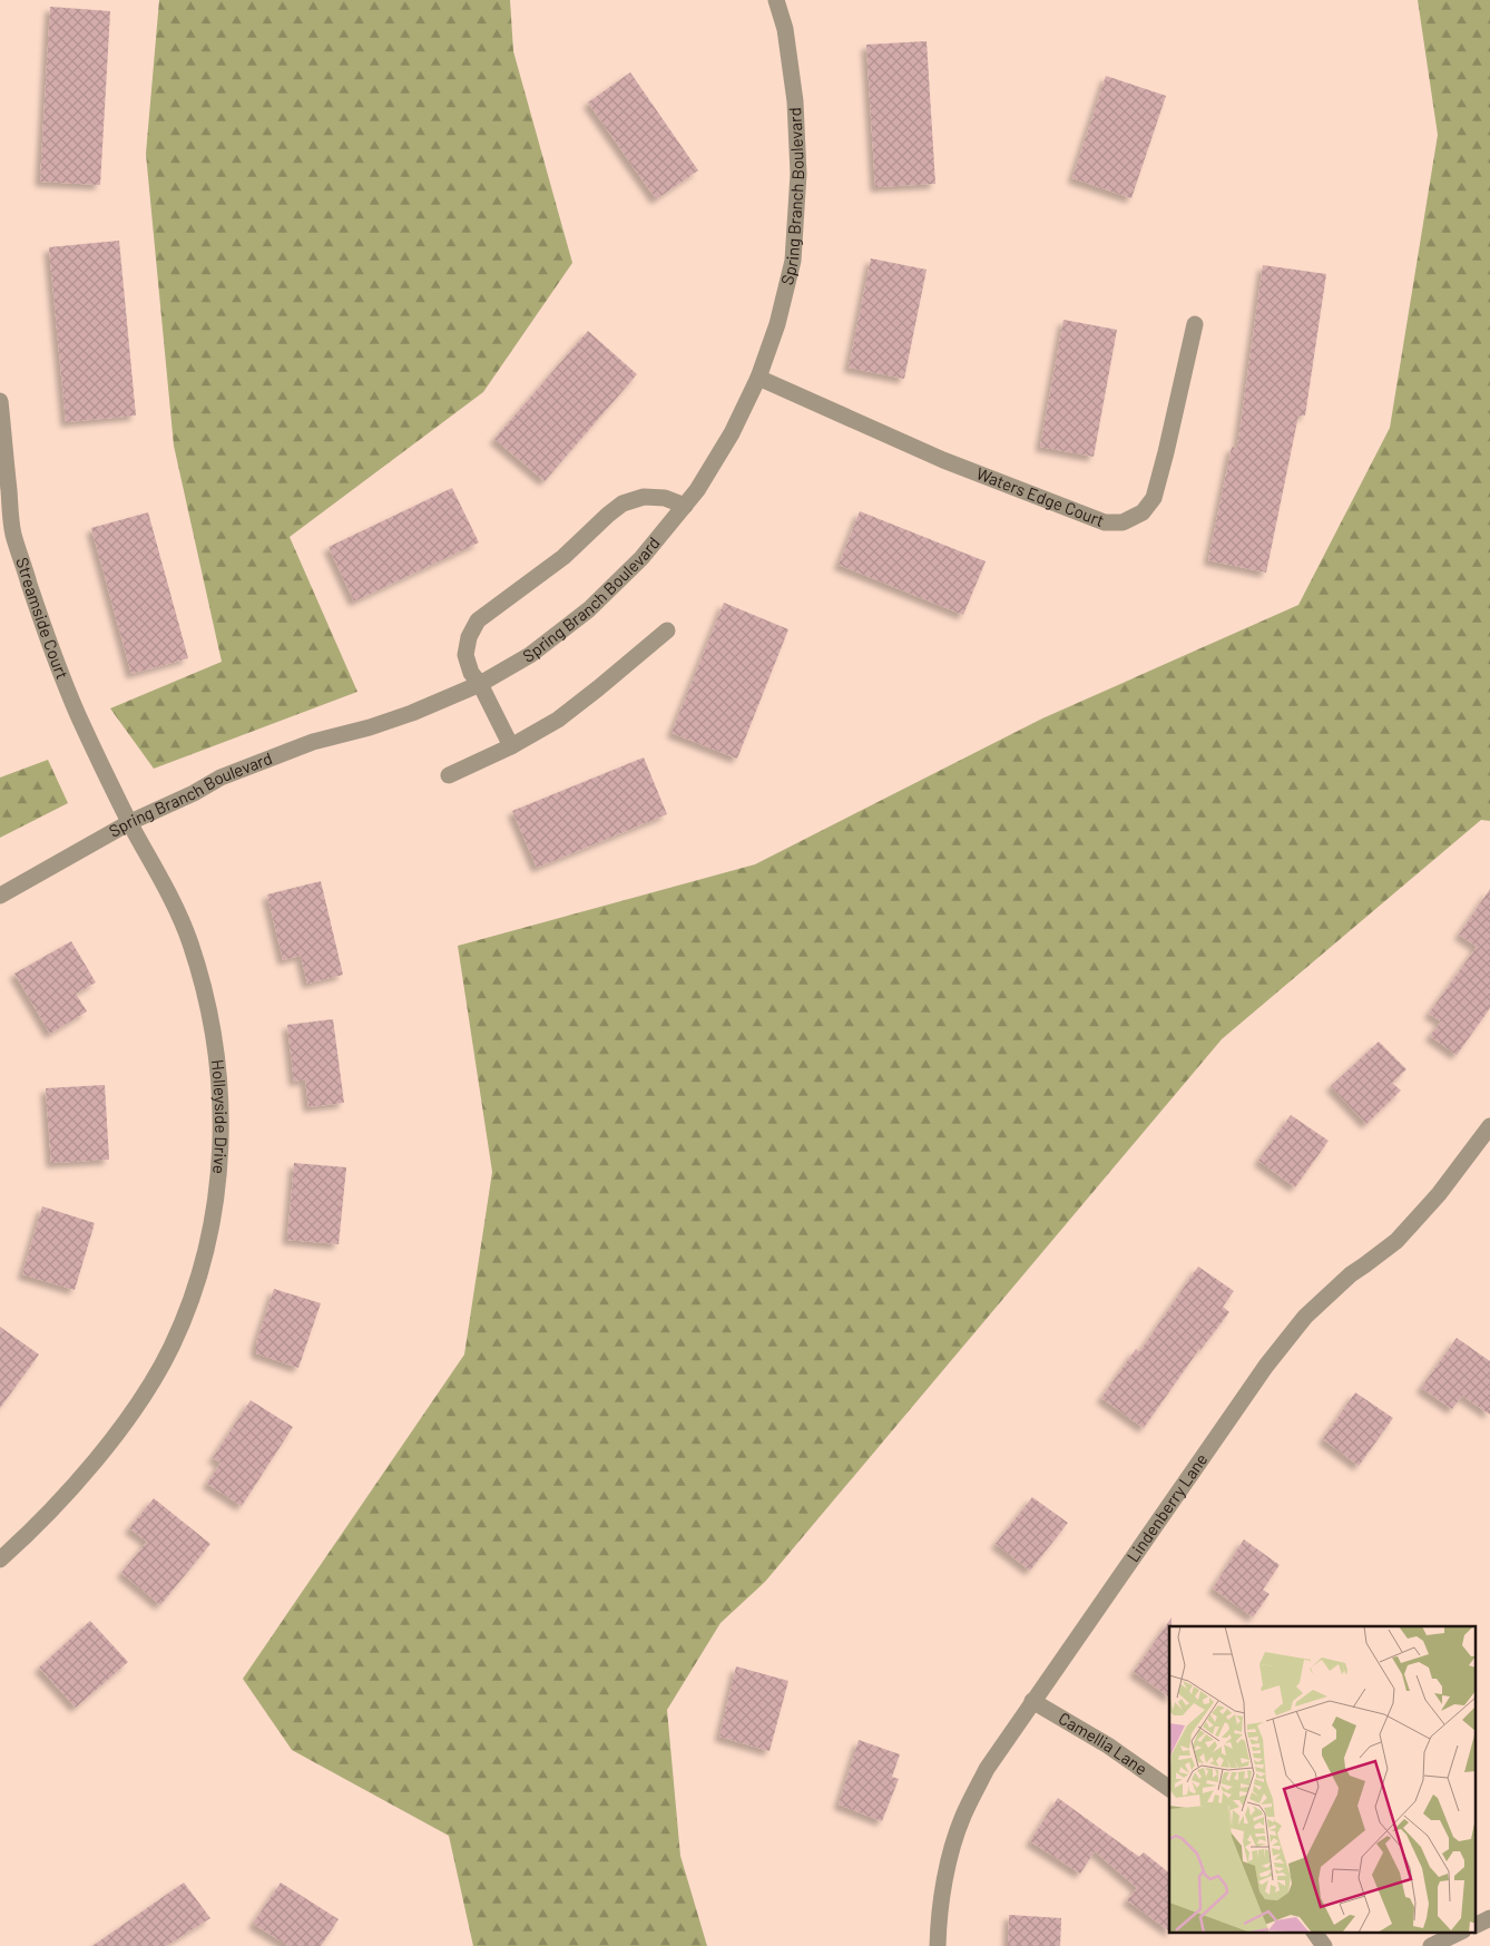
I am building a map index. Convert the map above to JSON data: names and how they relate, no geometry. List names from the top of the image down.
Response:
{
  "streets": {
    "street": [
      "Spring Branch Boulevard",
      "Waters Edge Court",
      "Streamside Court",
      "Holleyside Drive",
      "Lindenberry Lane",
      "Camellia Lane"
    ]
  },
  "crossings": [
    ["Spring Branch Boulevard", "Waters Edge Court"],
    ["Spring Branch Boulevard", "Streamside Court"],
    ["Spring Branch Boulevard", "Holleyside Drive"],
    ["Streamside Court", "Holleyside Drive"],
    ["Lindenberry Lane", "Camellia Lane"]
  ]
}
